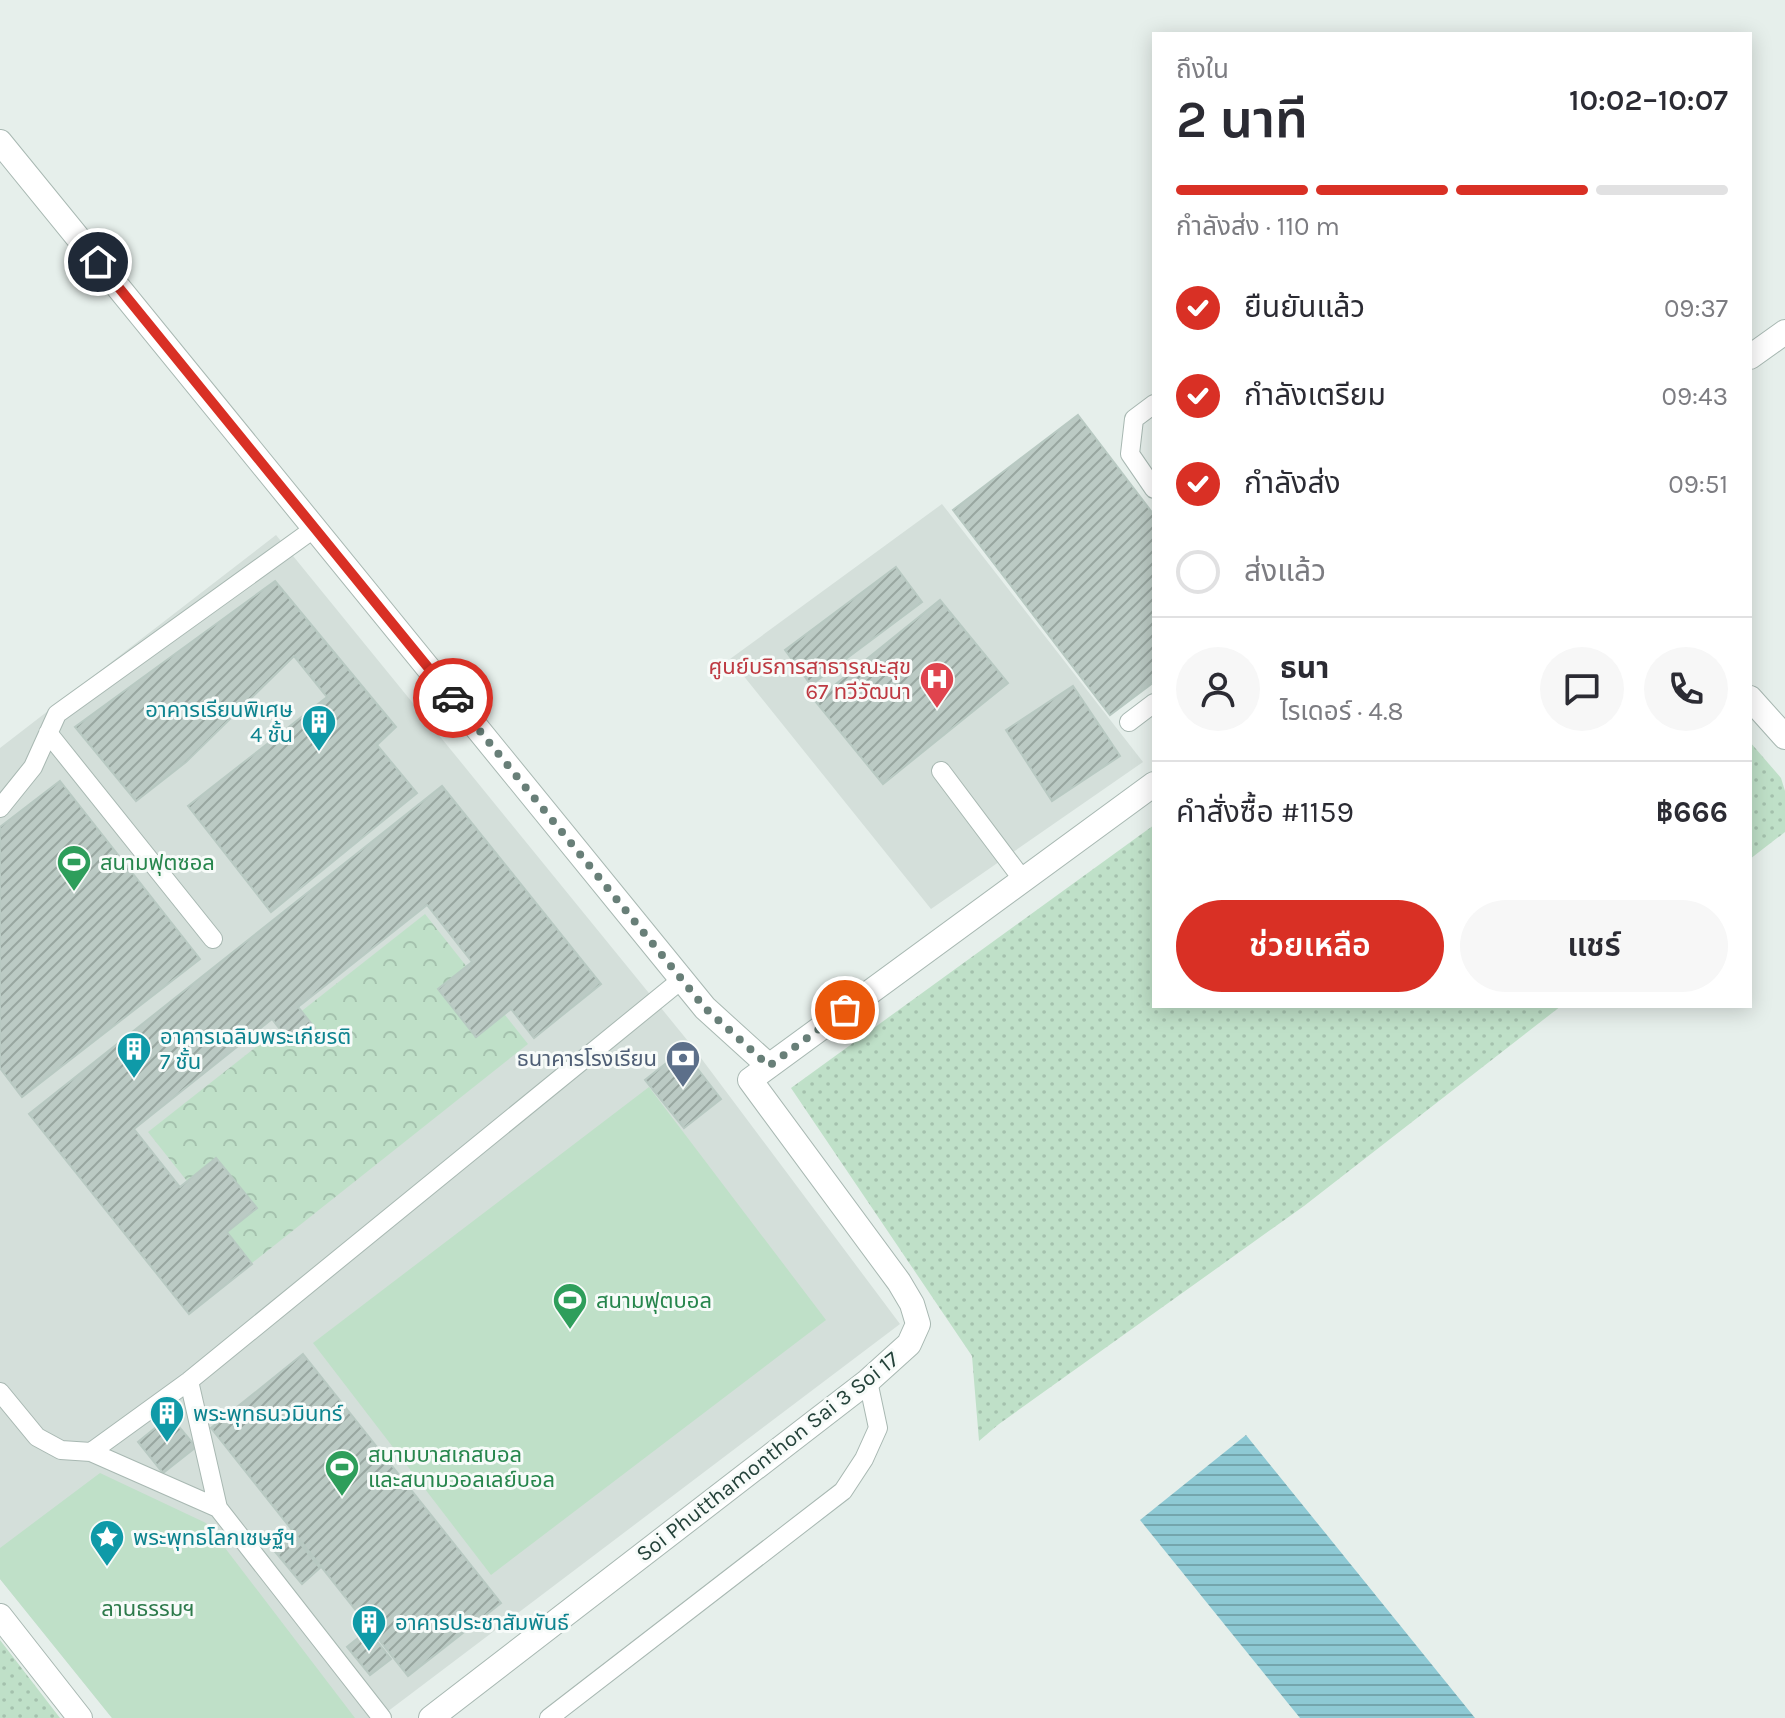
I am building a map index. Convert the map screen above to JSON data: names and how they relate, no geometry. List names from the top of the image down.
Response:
{
  "streets": {
    "street": ["Soi Phutthamonthon Sai 3 Soi 17"]
  },
  "parks": ["ลานธรรมฯ"],
  "places": {
    "hospital": ["ศูนย์บริการสาธารณะสุข 67 ทวีวัฒนา"],
    "building": [
      "อาคารเรียนพิเศษ 4 ชั้น",
      "อาคารเฉลิมพระเกียรติ 7 ชั้น",
      "พระพุทธนวมินทร์",
      "อาคารประชาสัมพันธ์"
    ],
    "sports": ["สนามฟุตซอล", "สนามฟุตบอล", "สนามบาสเกสบอล และสนามวอลเลย์บอล"],
    "bank": ["ธนาคารโรงเรียน"],
    "place": ["พระพุทธโลกเชษฐ์ฯ"]
  },
  "page": {
    "heading": ["2 นาที", "ถึงใน", "10:02–10:07"],
    "panel": [
      "ธนา",
      "ไรเดอร์ · 4.8",
      "คำสั่งซื้อ #1159",
      "฿666"
    ],
    "bar": "กำลังส่ง · 110 m",
    "list": [
      ["ยืนยันแล้ว", "09:37"],
      ["กำลังเตรียม", "09:43"],
      ["กำลังส่ง", "09:51"],
      "ส่งแล้ว"
    ],
    "buttons": ["ช่วยเหลือ", "แชร์"]
  }
}
